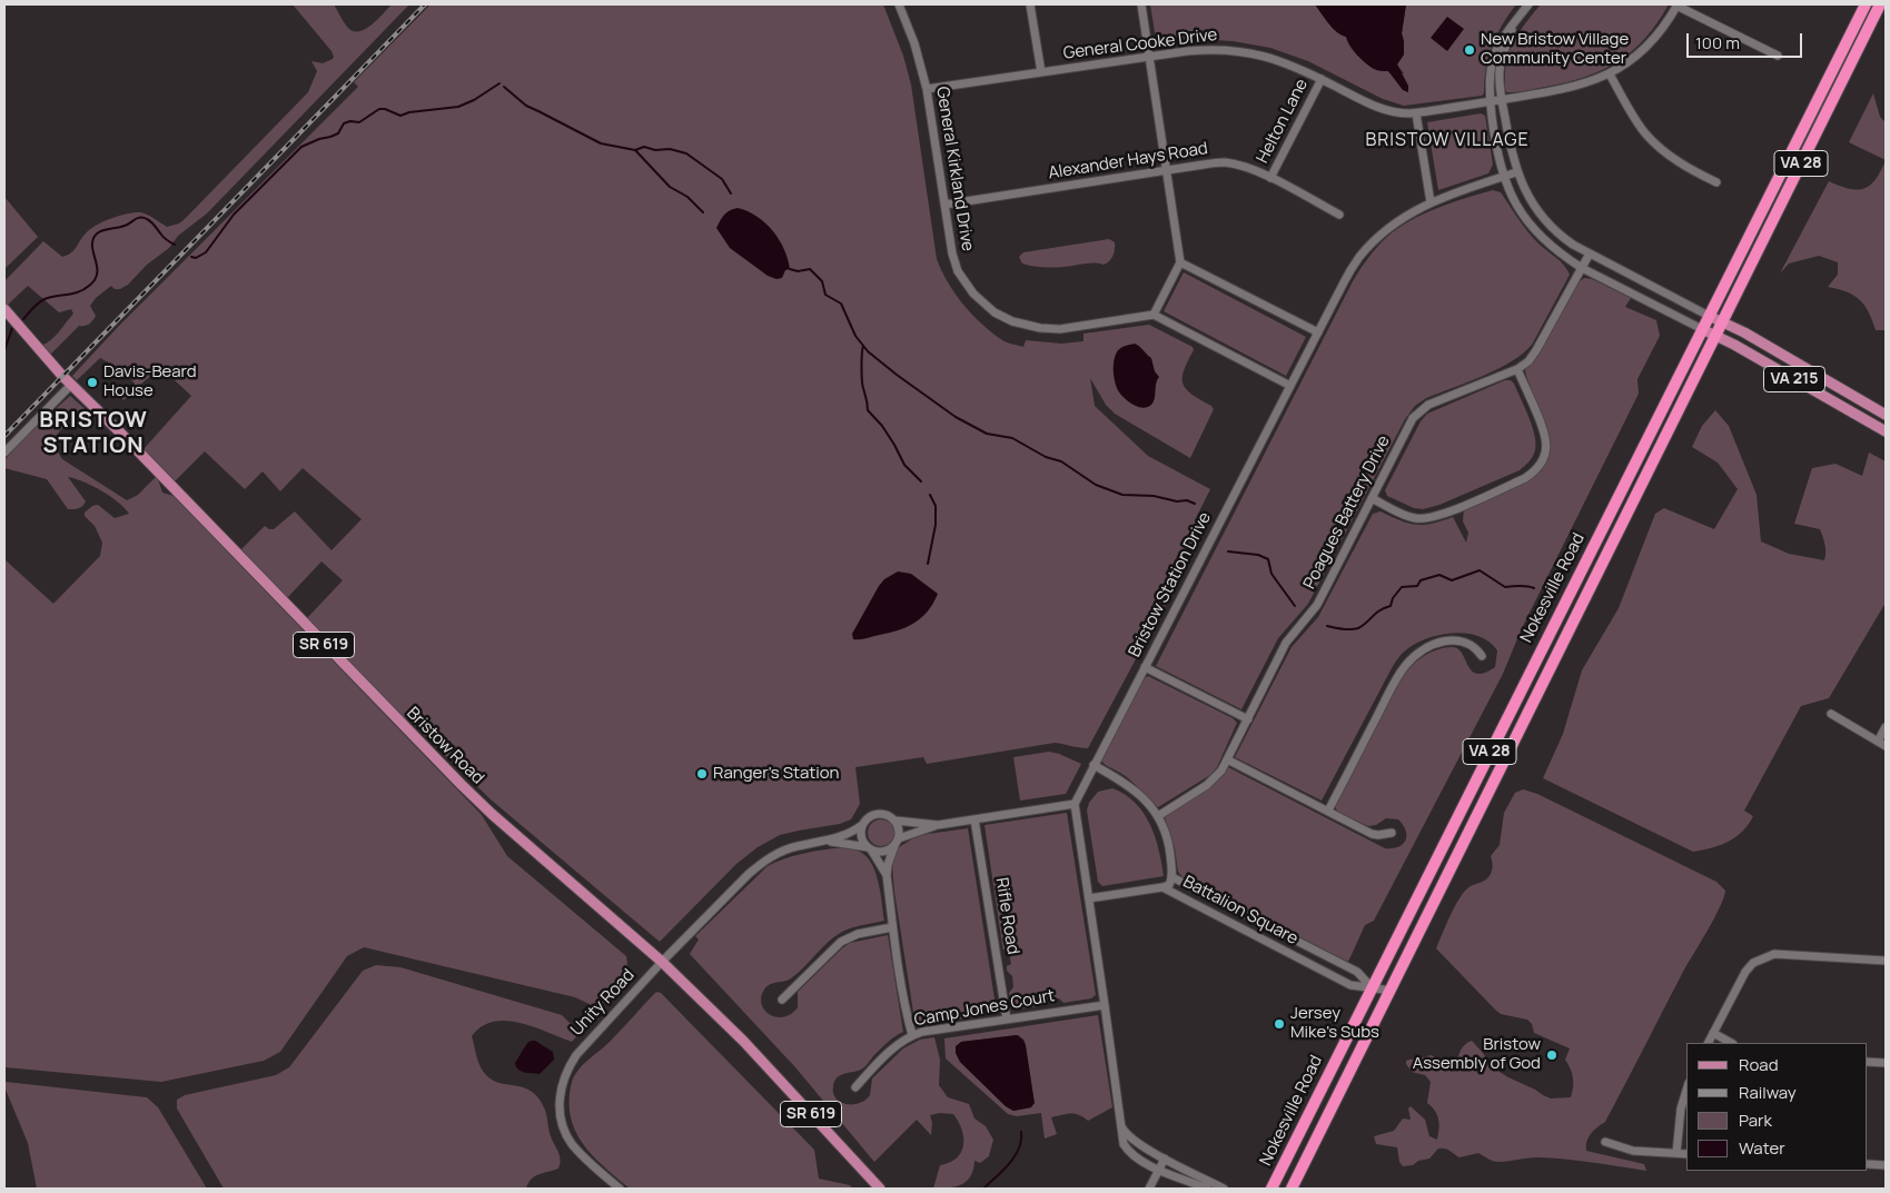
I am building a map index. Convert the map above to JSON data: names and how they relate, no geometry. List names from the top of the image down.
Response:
{
  "streets": {
    "highway": ["VA 28", "Nokesville Road"],
    "main road": ["VA 215", "SR 619", "Bristow Road"],
    "street": [
      "General Cooke Drive",
      "Helton Lane",
      "Alexander Hays Road",
      "General Kirkland Drive",
      "Poagues Battery Drive",
      "Bristow Station Drive",
      "Battalion Square",
      "Rifle Road",
      "Unity Road",
      "Camp Jones Court"
    ]
  },
  "crossings": [
    ["General Cooke Drive", "Helton Lane"],
    ["General Cooke Drive", "General Kirkland Drive"],
    ["Helton Lane", "Alexander Hays Road"],
    ["Alexander Hays Road", "General Kirkland Drive"],
    ["VA 215", "Nokesville Road"],
    ["Nokesville Road", "Battalion Square"],
    ["Bristow Road", "Unity Road"],
    ["Rifle Road", "Camp Jones Court"]
  ],
  "districts": ["BRISTOW VILLAGE", "BRISTOW STATION"],
  "places": [
    "New Bristow Village Community Center",
    "Davis-Beard House",
    "Ranger's Station",
    "Jersey Mike's Subs",
    "Bristow Assembly of God"
  ],
  "legend": [
    "Road",
    "Railway",
    "Park",
    "Water"
  ],
  "scale_bar": "100 m"
}
